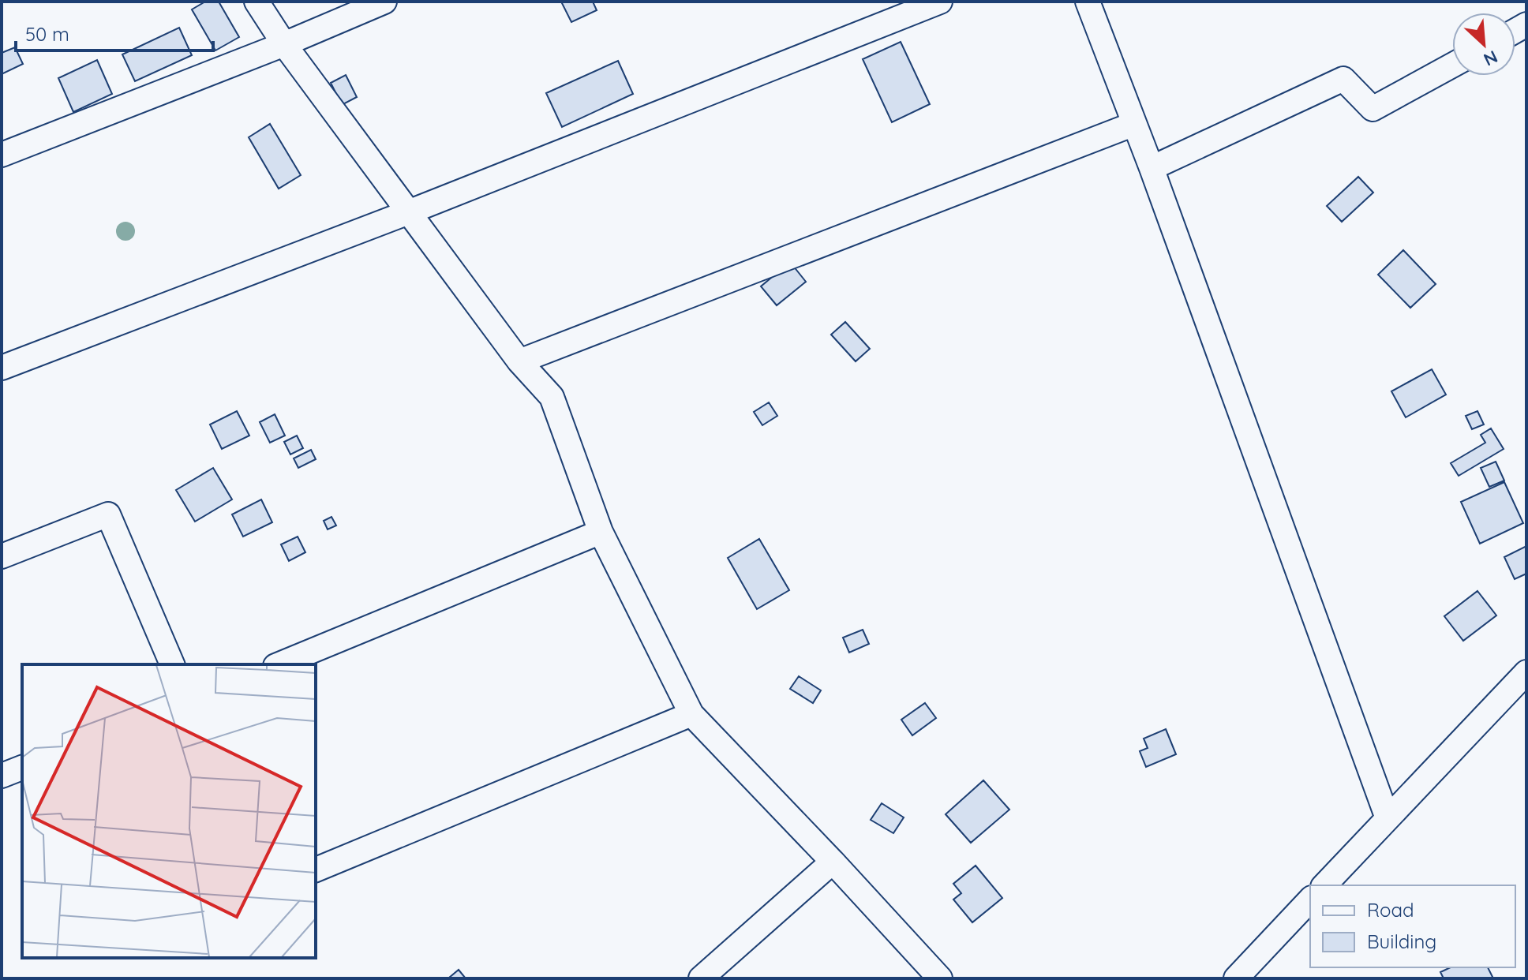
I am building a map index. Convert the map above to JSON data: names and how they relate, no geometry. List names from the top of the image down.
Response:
{
  "legend": ["Road", "Building"],
  "scale_bar": "50 m",
  "north": "bottom right"
}
